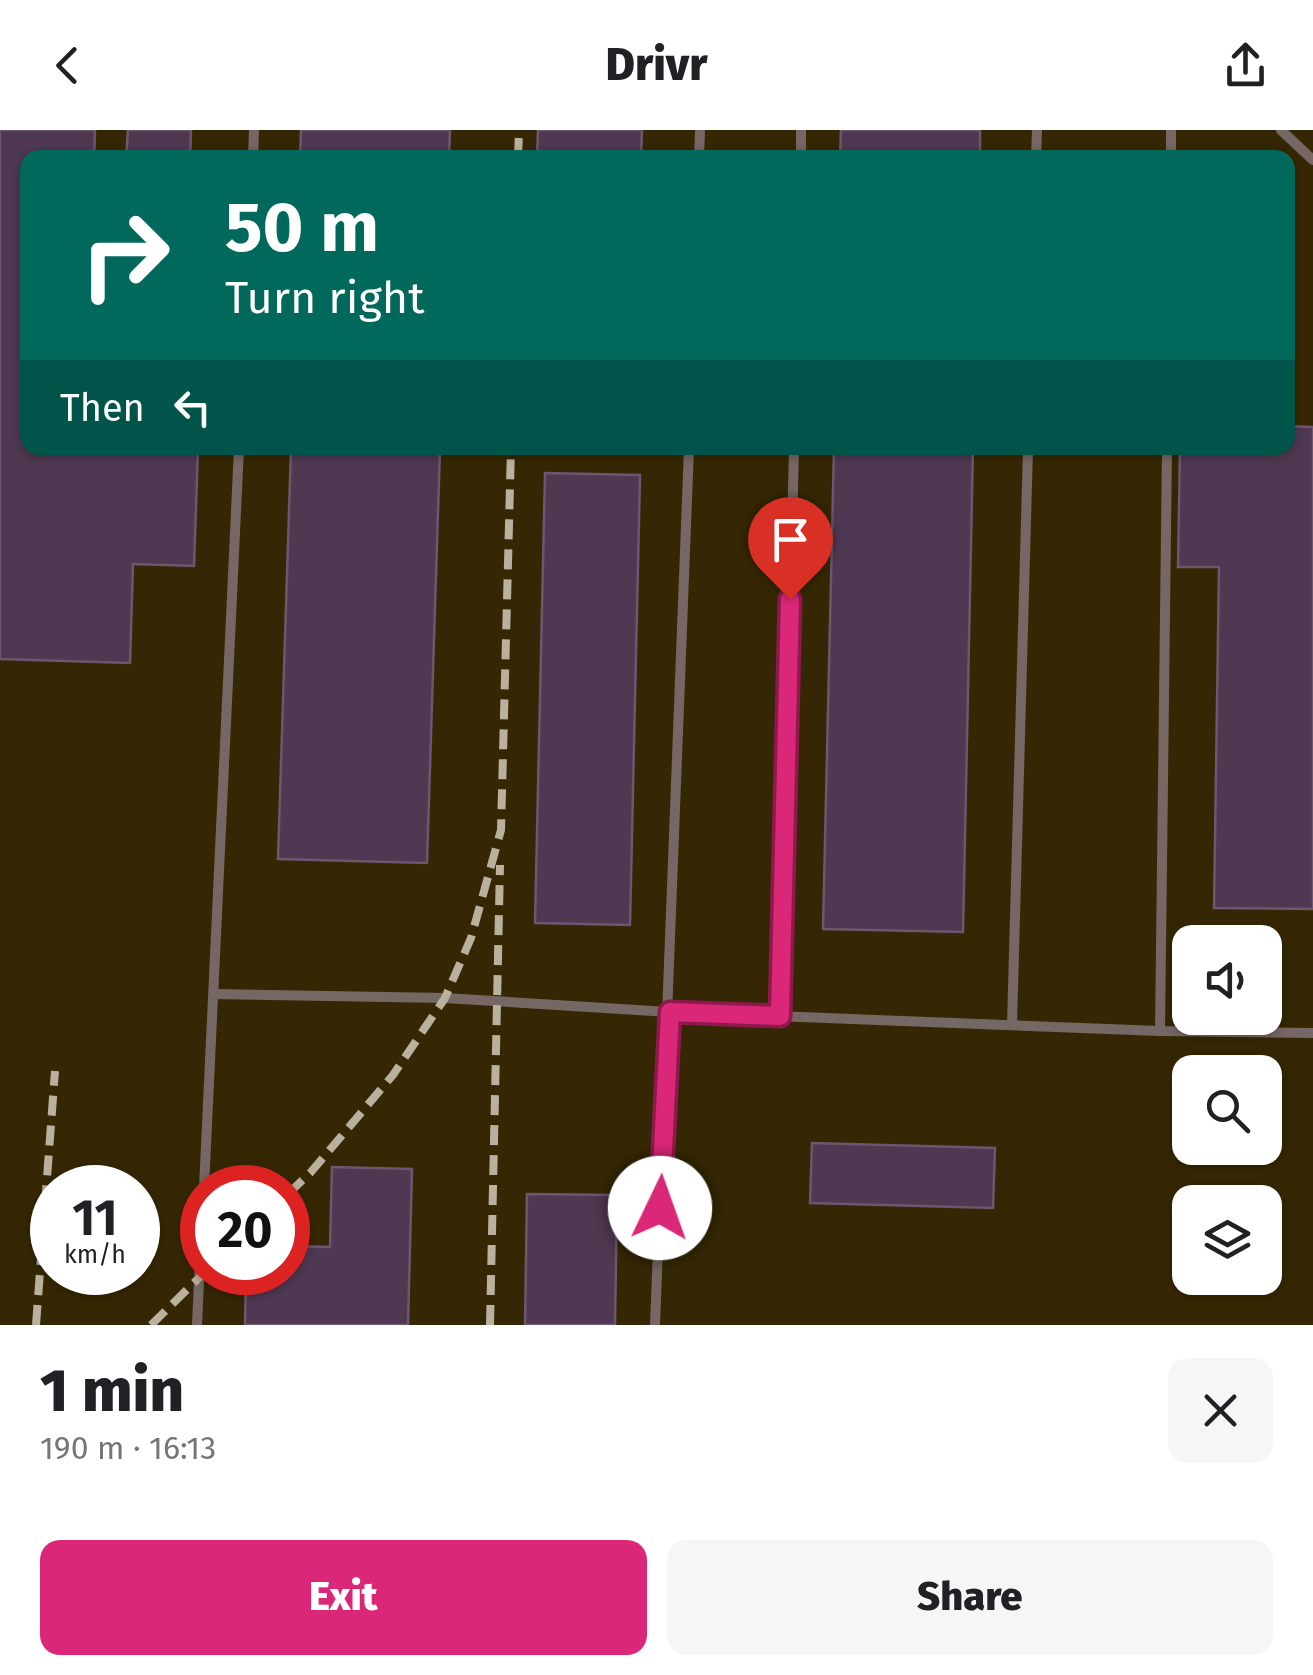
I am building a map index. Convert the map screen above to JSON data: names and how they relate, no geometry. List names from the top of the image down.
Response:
{
  "page": {
    "header": "Drivr",
    "turn": ["50 m", "Turn right"],
    "then": "Then",
    "speed": "11 km/h",
    "limit": "20",
    "heading": ["1 min", "190 m · 16:13"],
    "buttons": ["Exit", "Share"]
  }
}
